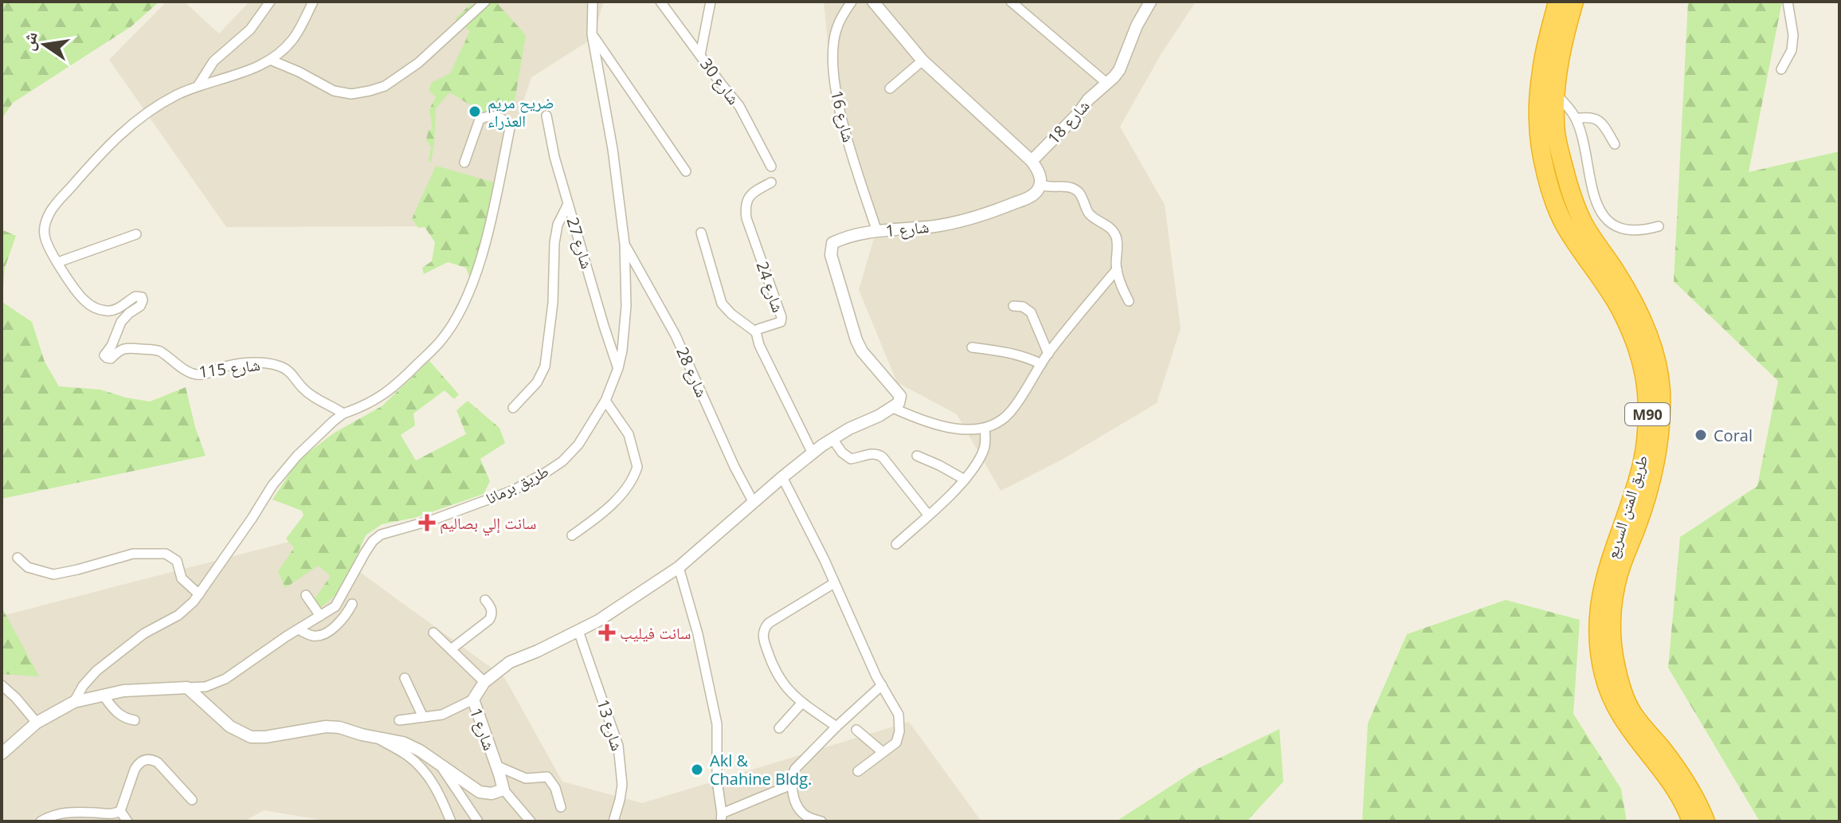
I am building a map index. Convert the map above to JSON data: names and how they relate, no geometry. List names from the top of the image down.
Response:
{
  "streets": {
    "highway": ["M90", "طريق المتن السريع"],
    "street": [
      "شارع 30",
      "شارع 16",
      "شارع 18",
      "شارع 1",
      "شارع 27",
      "شارع 24",
      "شارع 115",
      "شارع 28",
      "طريق برمانا",
      "شارع 13"
    ]
  },
  "crossings": [
    ["شارع 16", "شارع 1"],
    ["شارع 1", "شارع 24"],
    ["شارع 1", "شارع 28"],
    ["شارع 1", "شارع 13"],
    ["شارع 27", "طريق برمانا"],
    ["شارع 28", "طريق برمانا"]
  ],
  "places": {
    "other": ["ضريح مريم العذراء", "Coral", "Akl & Chahine Bldg."],
    "health": ["سانت إلي بصاليم", "سانت فيليب"]
  },
  "north": "left"
}
